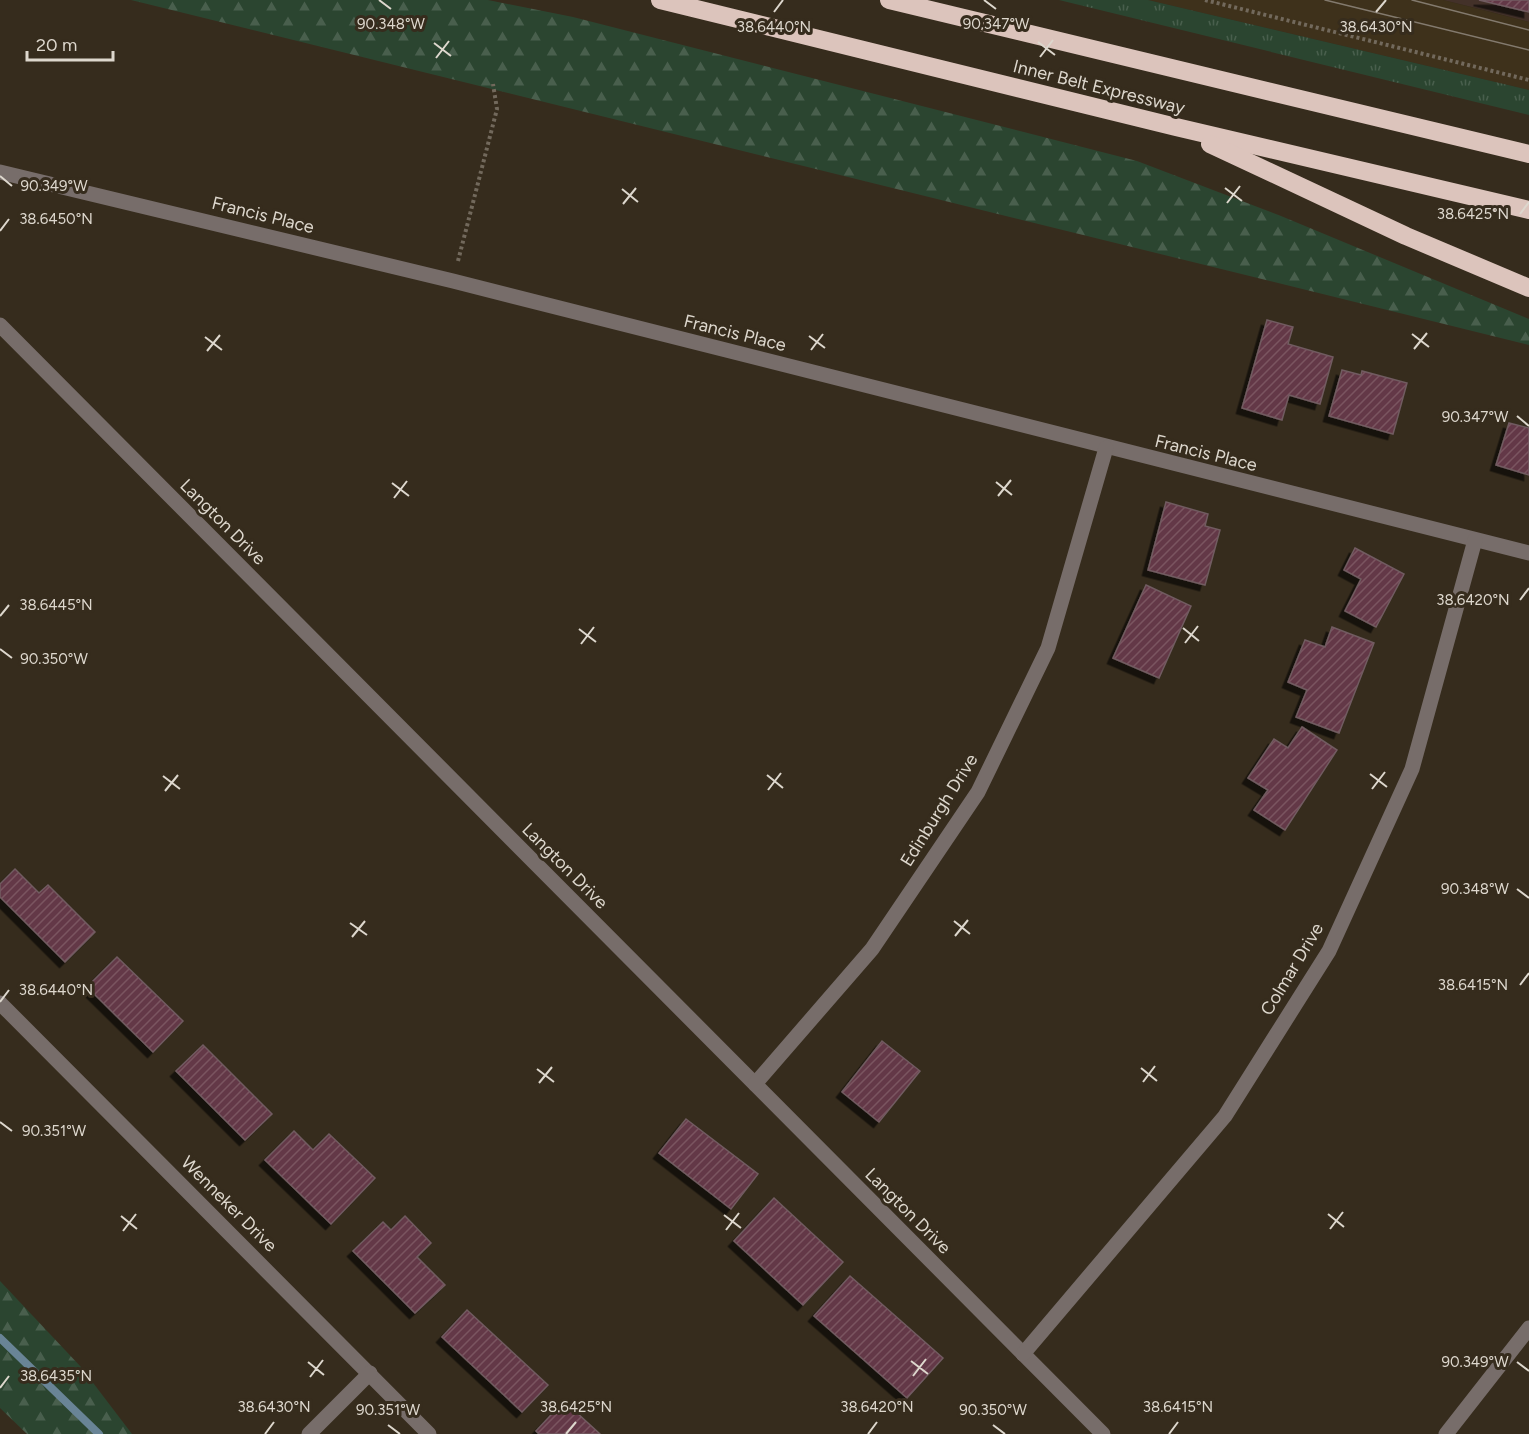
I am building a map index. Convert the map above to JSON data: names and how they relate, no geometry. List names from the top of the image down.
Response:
{
  "streets": {
    "highway": ["Inner Belt Expressway"],
    "street": [
      "Francis Place",
      "Langton Drive",
      "Edinburgh Drive",
      "Colmar Drive",
      "Wenneker Drive"
    ]
  },
  "crossings": [
    ["Francis Place", "Edinburgh Drive"],
    ["Francis Place", "Colmar Drive"],
    ["Langton Drive", "Edinburgh Drive"],
    ["Langton Drive", "Colmar Drive"]
  ],
  "scale_bar": "20 m",
  "coordinates": [
    "90.348°W",
    "90.347°W",
    "38.6440°N",
    "38.6430°N",
    "90.349°W",
    "38.6425°N",
    "38.6450°N",
    "38.6420°N",
    "38.6445°N",
    "90.350°W",
    "38.6415°N",
    "90.351°W",
    "38.6435°N"
  ]
}
